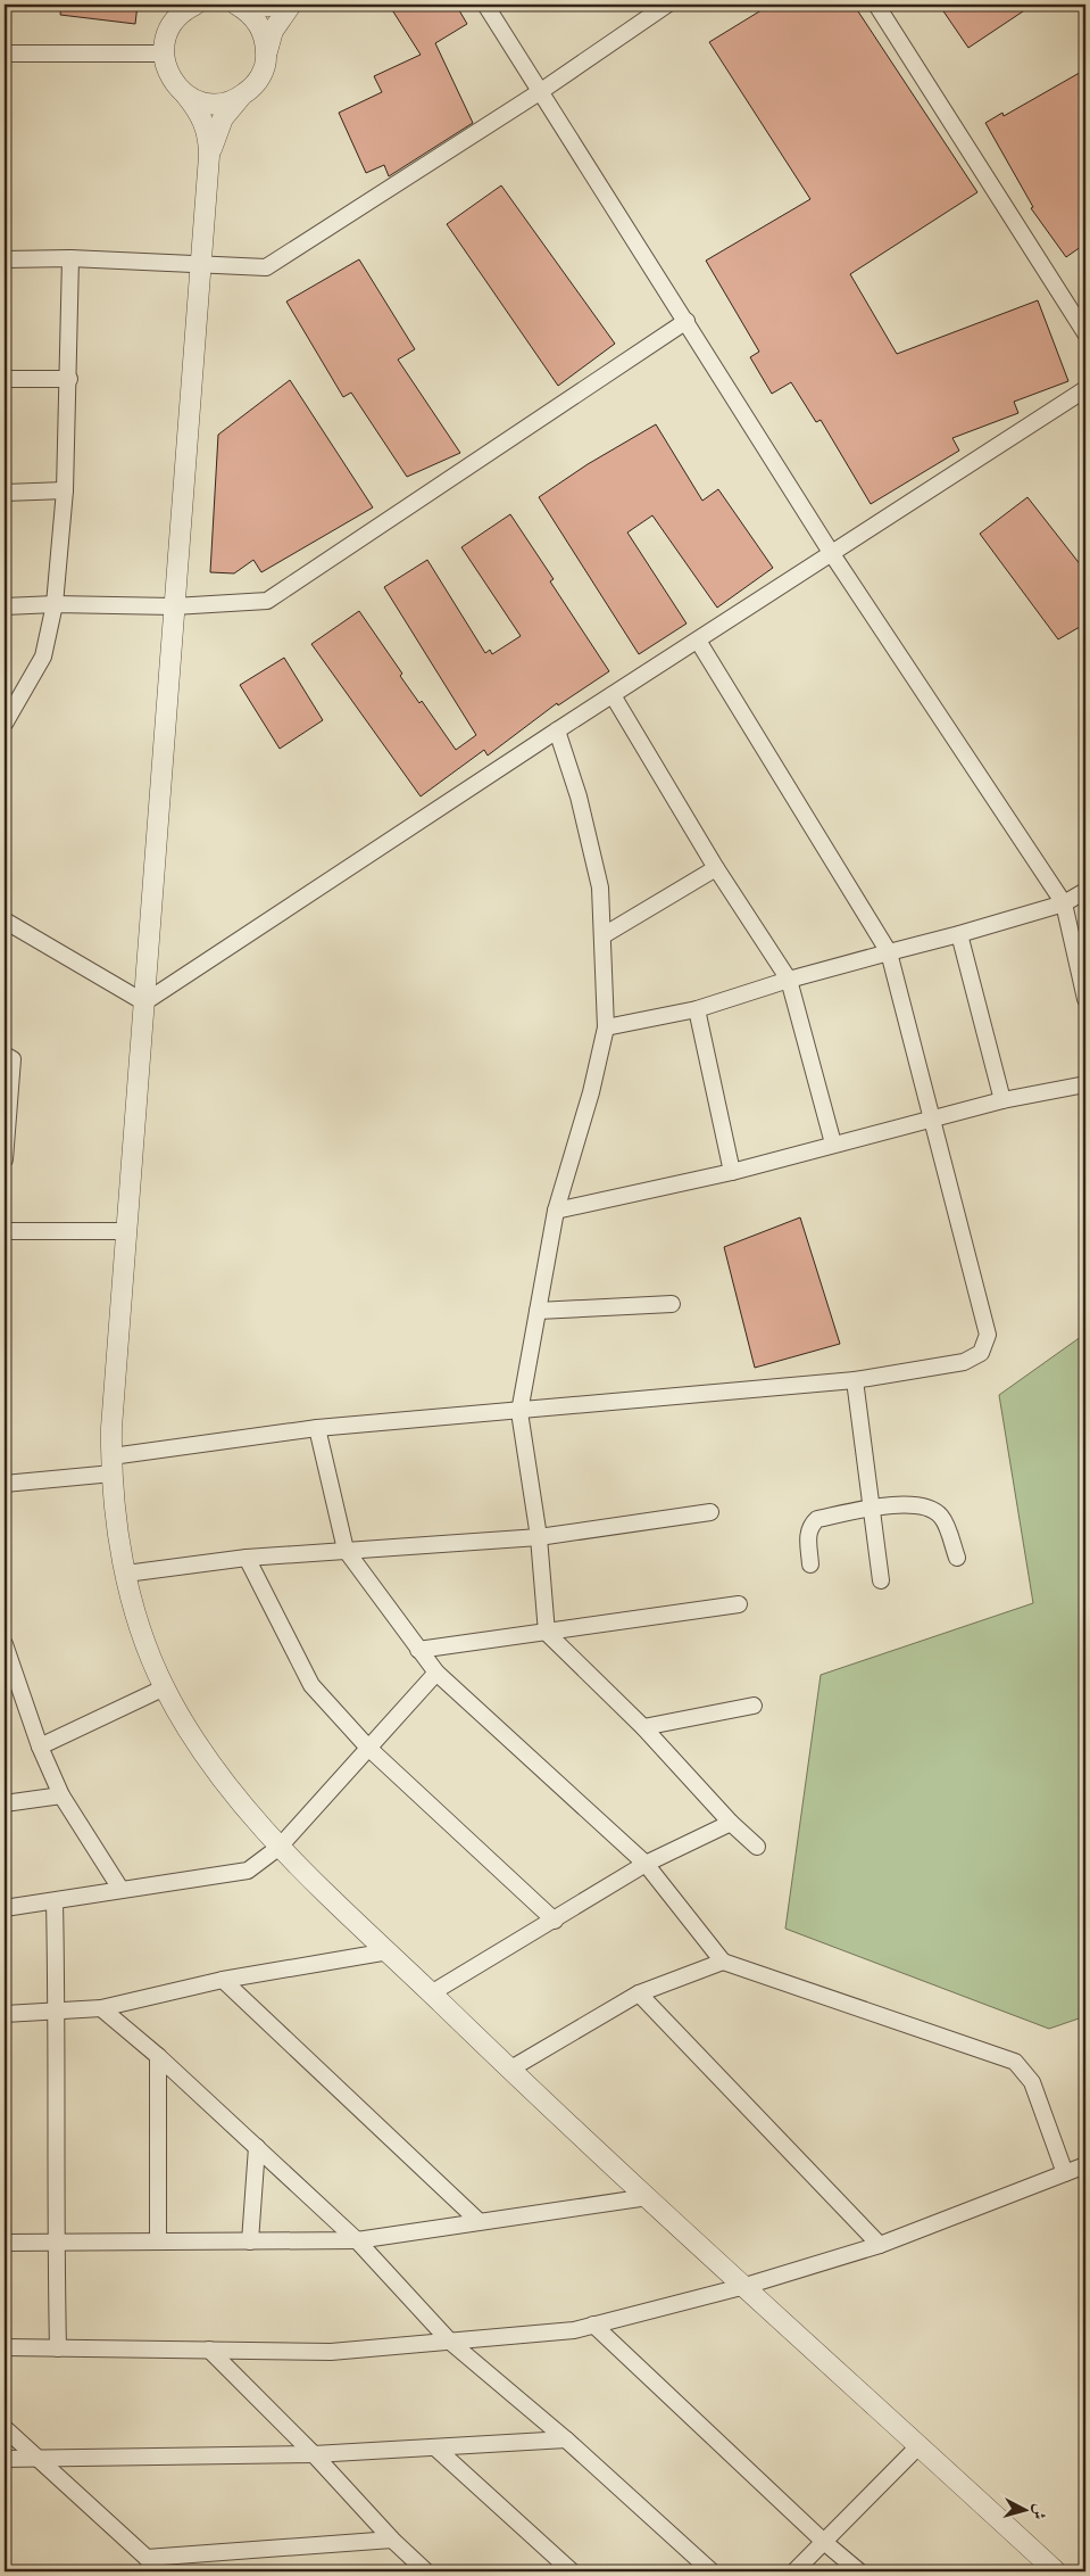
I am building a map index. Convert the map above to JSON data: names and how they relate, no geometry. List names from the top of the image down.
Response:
{
  "north": "right"
}
